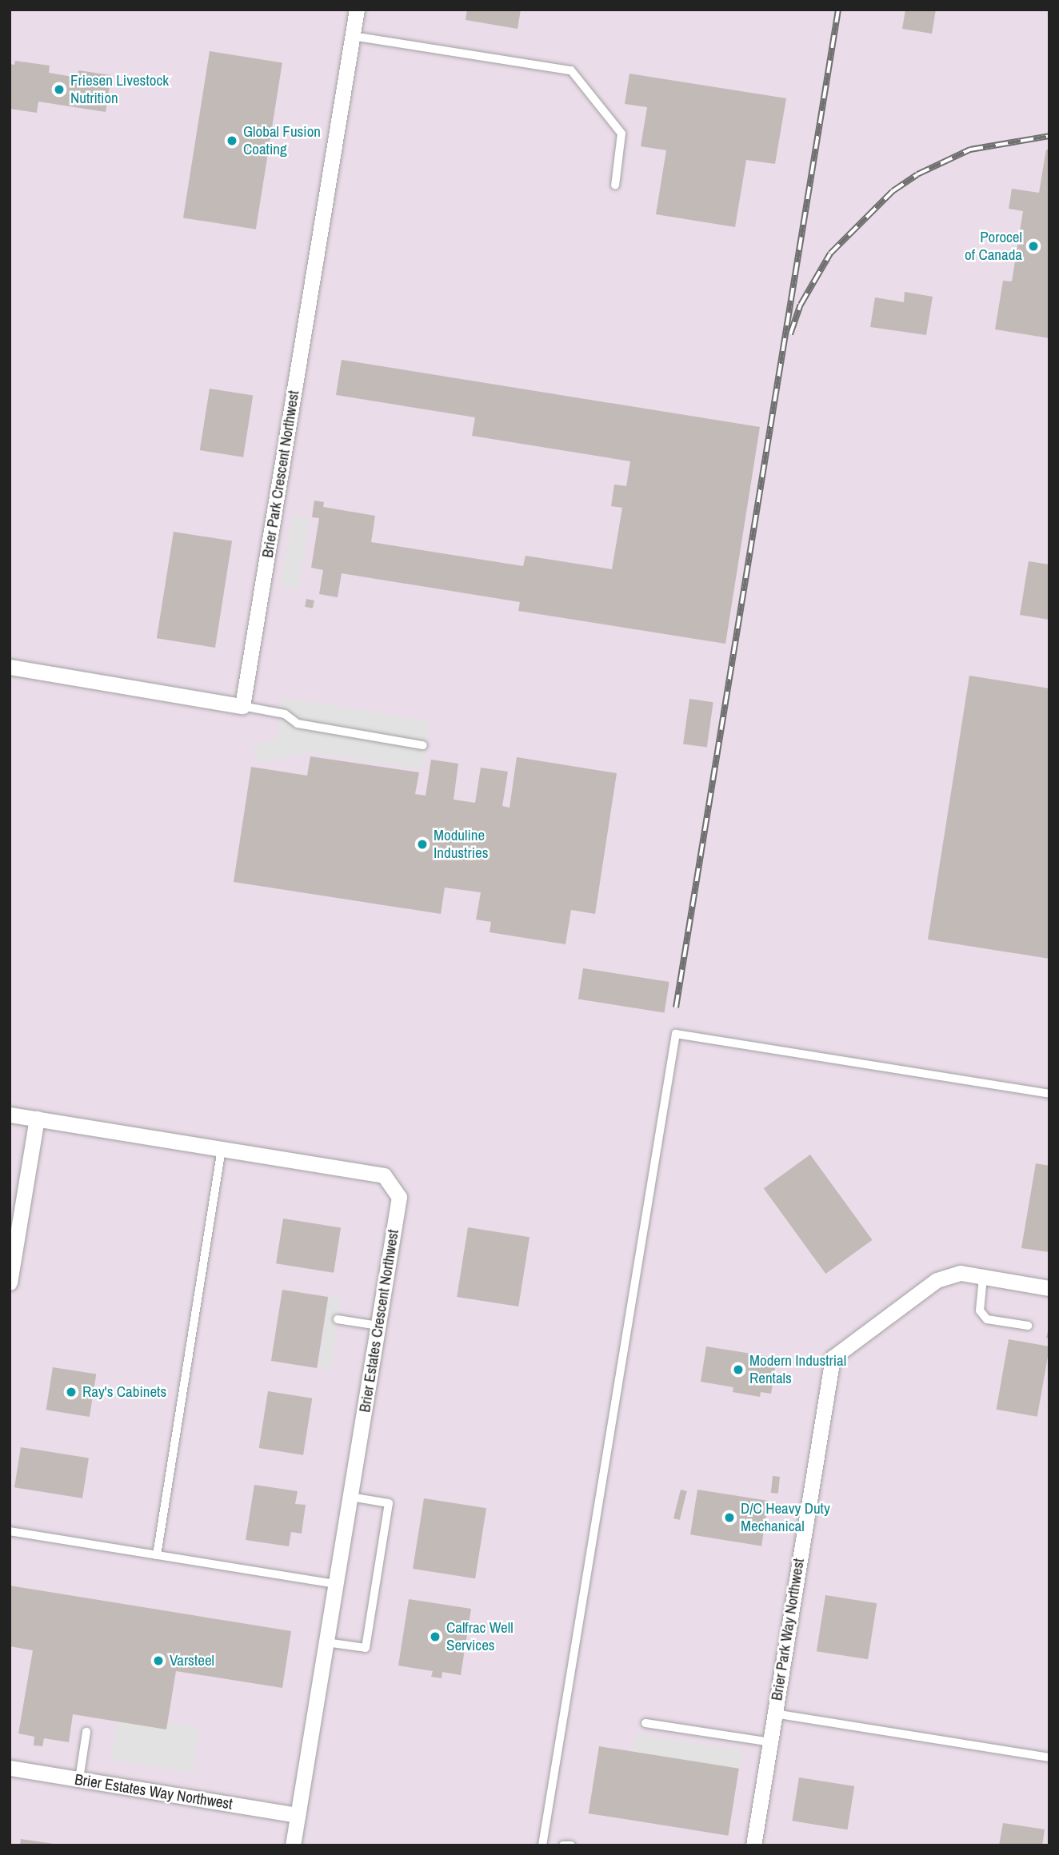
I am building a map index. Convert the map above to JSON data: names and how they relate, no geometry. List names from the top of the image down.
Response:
{
  "streets": {
    "street": [
      "Brier Park Crescent Northwest",
      "Brier Estates Crescent Northwest",
      "Brier Park Way Northwest",
      "Brier Estates Way Northwest"
    ]
  },
  "crossings": [
    ["Brier Estates Crescent Northwest", "Brier Estates Way Northwest"]
  ],
  "places": [
    "Friesen Livestock Nutrition",
    "Global Fusion Coating",
    "Porocel of Canada",
    "Moduline Industries",
    "Modern Industrial Rentals",
    "Ray's Cabinets",
    "D/C Heavy Duty Mechanical",
    "Calfrac Well Services",
    "Varsteel"
  ]
}
